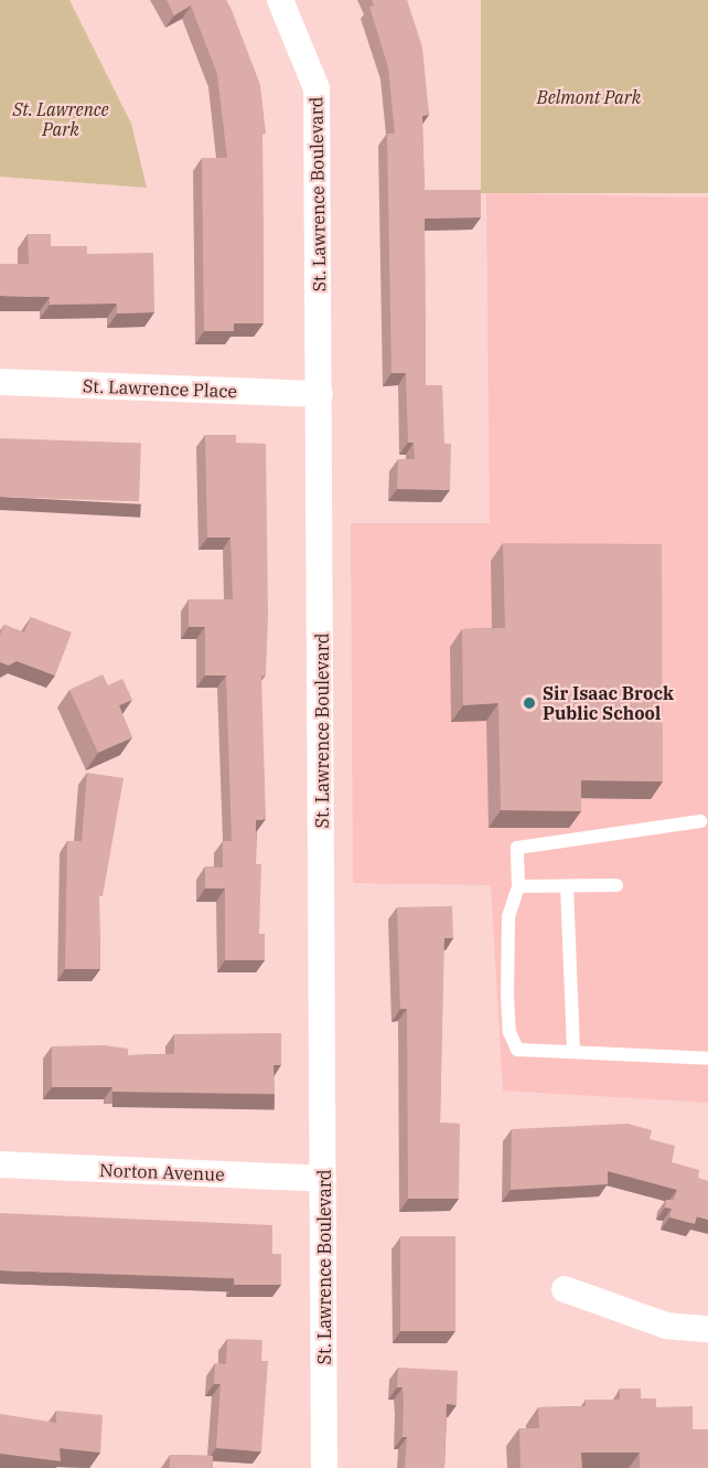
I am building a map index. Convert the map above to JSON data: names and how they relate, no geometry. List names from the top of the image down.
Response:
{
  "streets": {
    "street": ["St. Lawrence Boulevard", "St. Lawrence Place", "Norton Avenue"]
  },
  "crossings": [
    ["St. Lawrence Boulevard", "St. Lawrence Place"],
    ["St. Lawrence Boulevard", "Norton Avenue"]
  ],
  "parks": ["Belmont Park", "St. Lawrence Park"],
  "places": ["Sir Isaac Brock Public School"]
}
